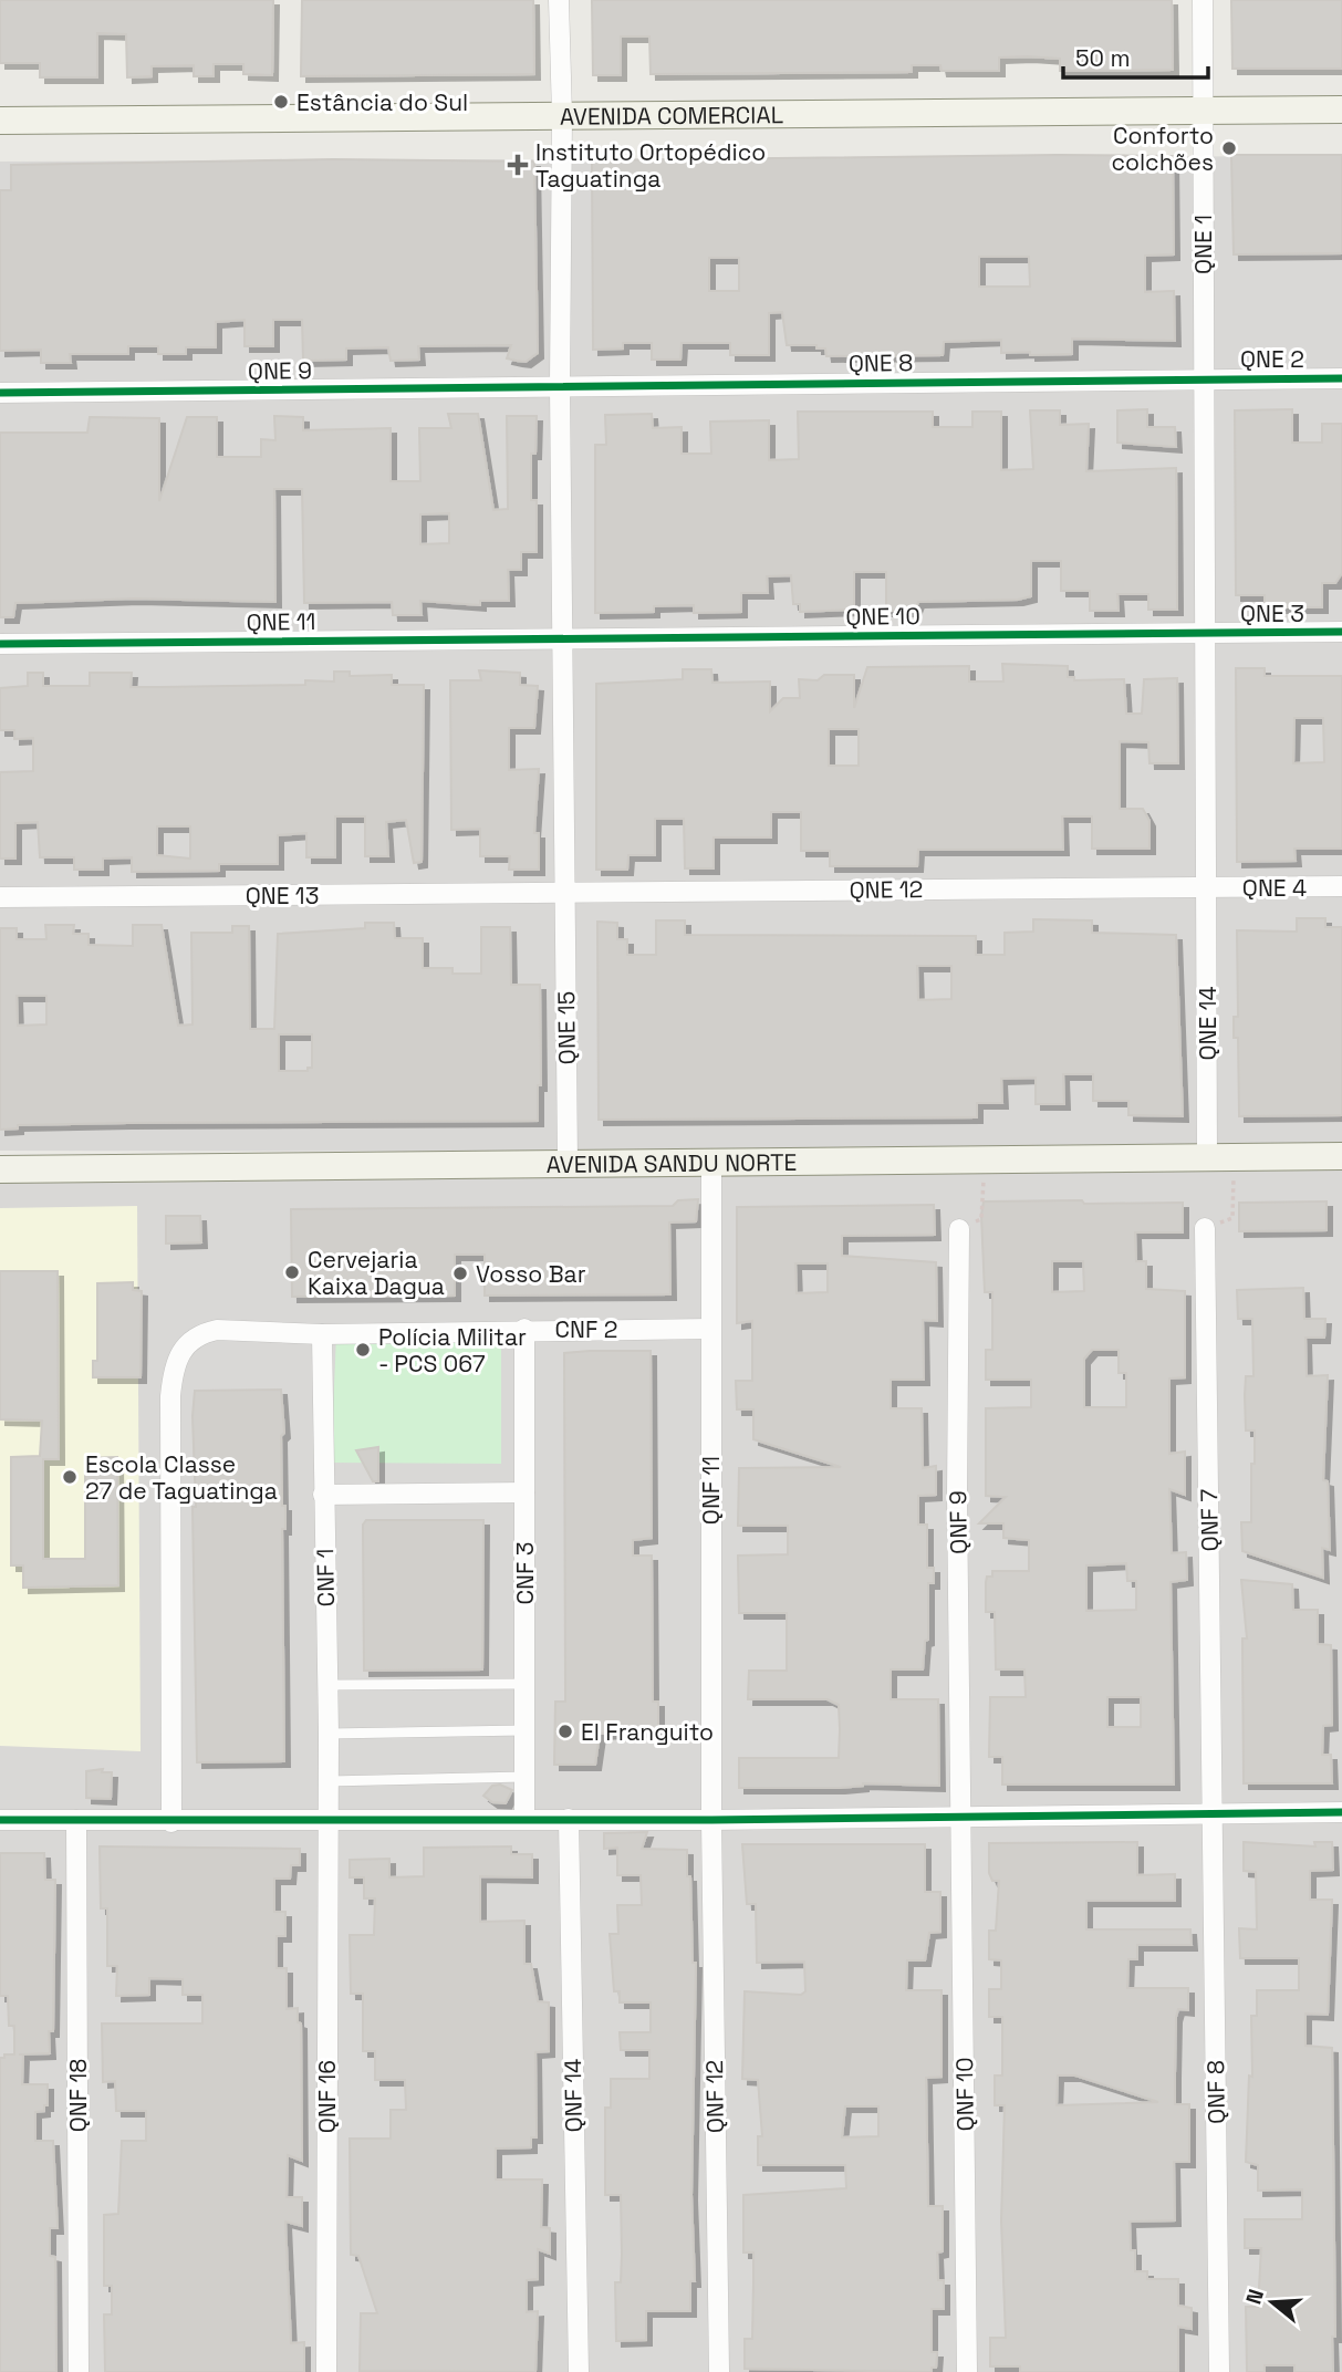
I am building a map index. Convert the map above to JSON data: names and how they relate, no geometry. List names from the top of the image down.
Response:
{
  "streets": {
    "main road": ["AVENIDA COMERCIAL", "AVENIDA SANDU NORTE"],
    "street": [
      "QNE 1",
      "QNE 2",
      "QNE 8",
      "QNE 9",
      "QNE 3",
      "QNE 10",
      "QNE 11",
      "QNE 4",
      "QNE 12",
      "QNE 13",
      "QNE 14",
      "QNE 15",
      "CNF 2",
      "QNF 11",
      "QNF 7",
      "QNF 9",
      "CNF 3",
      "CNF 1",
      "QNF 8",
      "QNF 10",
      "QNF 18",
      "QNF 14",
      "QNF 16",
      "QNF 12"
    ]
  },
  "crossings": [
    ["AVENIDA COMERCIAL", "QNE 1"],
    ["AVENIDA COMERCIAL", "QNE 15"],
    ["QNE 1", "QNE 2"],
    ["QNE 1", "QNE 8"],
    ["QNE 1", "QNE 3"],
    ["QNE 1", "QNE 10"],
    ["QNE 1", "QNE 14"],
    ["QNE 2", "QNE 8"],
    ["QNE 8", "QNE 9"],
    ["QNE 8", "QNE 15"],
    ["QNE 9", "QNE 15"],
    ["QNE 3", "QNE 10"],
    ["QNE 3", "QNE 14"],
    ["QNE 10", "QNE 11"],
    ["QNE 10", "QNE 14"],
    ["QNE 10", "QNE 15"],
    ["QNE 11", "QNE 15"],
    ["QNE 4", "QNE 12"],
    ["QNE 4", "QNE 14"],
    ["QNE 12", "QNE 13"],
    ["QNE 12", "QNE 14"],
    ["QNE 12", "QNE 15"],
    ["QNE 13", "QNE 15"],
    ["QNE 14", "AVENIDA SANDU NORTE"],
    ["QNE 15", "AVENIDA SANDU NORTE"],
    ["AVENIDA SANDU NORTE", "QNF 11"],
    ["CNF 2", "QNF 11"],
    ["CNF 2", "CNF 3"],
    ["CNF 2", "CNF 1"],
    ["QNF 11", "QNF 12"],
    ["QNF 7", "QNF 8"],
    ["QNF 9", "QNF 10"],
    ["CNF 1", "QNF 16"]
  ],
  "places": {
    "other": [
      "Estância do Sul",
      "Conforto colchões",
      "Cervejaria Kaixa Dagua",
      "Vosso Bar",
      "Polícia Militar - PCS 067",
      "Escola Classe 27 de Taguatinga",
      "El Franguito"
    ],
    "health": ["Instituto Ortopédico Taguatinga"]
  },
  "scale_bar": "50 m",
  "north": "left"
}
